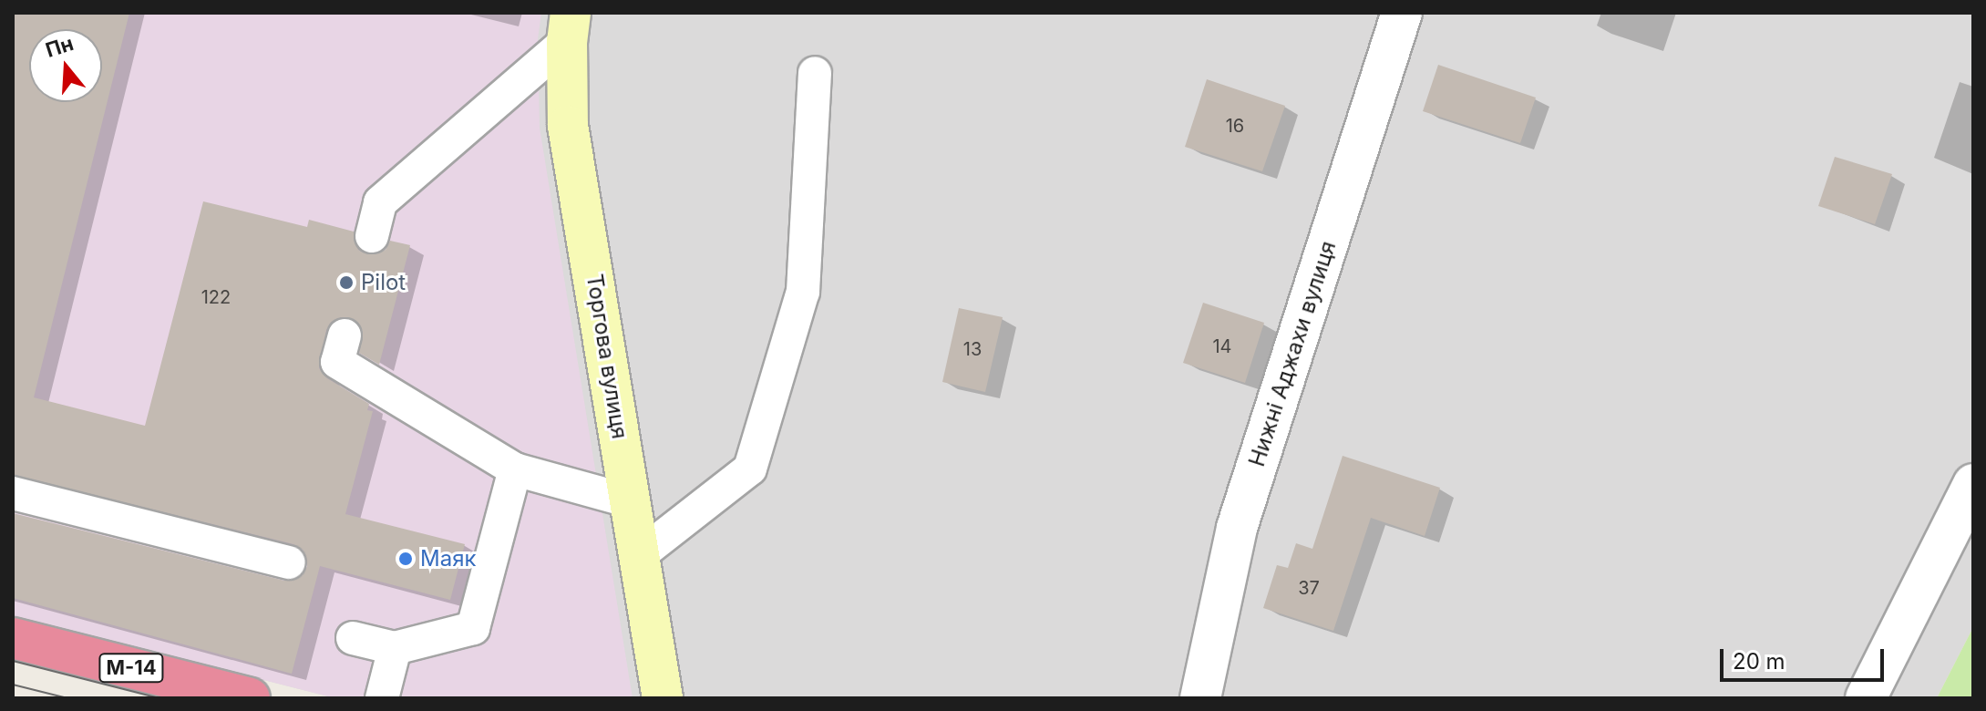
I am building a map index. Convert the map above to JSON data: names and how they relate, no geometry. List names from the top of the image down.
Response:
{
  "streets": {
    "highway": ["М-14"],
    "street": ["Нижні Аджахи вулиця", "Торгова вулиця"]
  },
  "places": ["Pilot", "Маяк"],
  "house_numbers": [
    "16",
    "122",
    "14",
    "13",
    "37"
  ],
  "scale_bar": "20 m",
  "north": "top"
}
